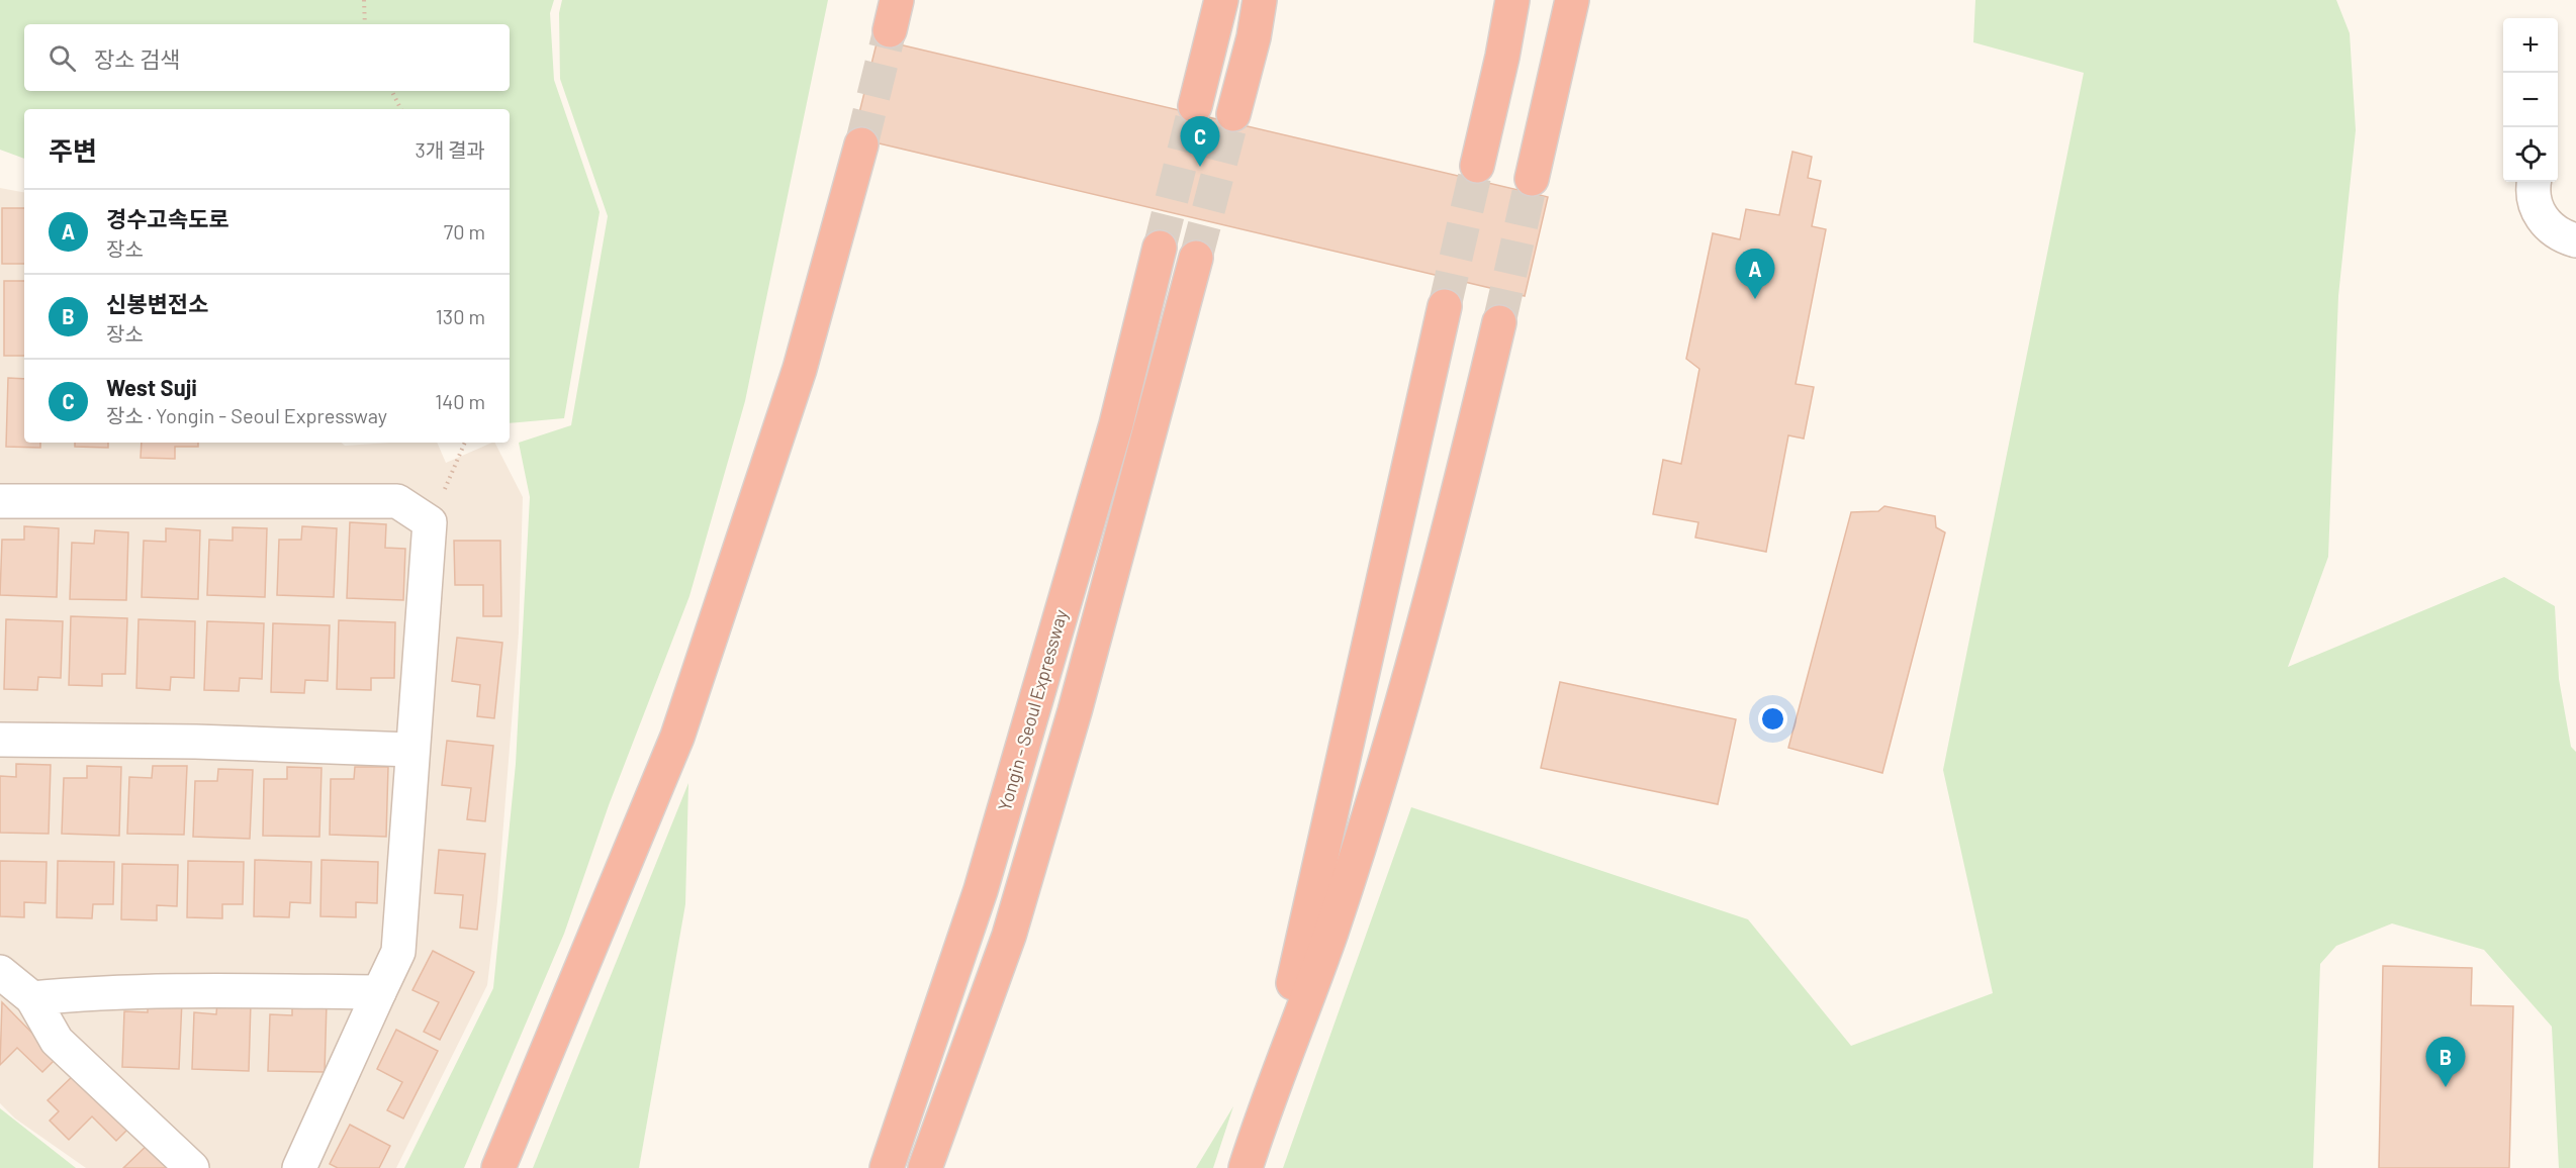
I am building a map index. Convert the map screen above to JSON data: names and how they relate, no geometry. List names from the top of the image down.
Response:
{
  "streets": {
    "highway": ["Yongin - Seoul Expressway"]
  },
  "page": {
    "map_buttons": ["+", "−"],
    "search": "장소 검색",
    "heading": ["주변", "3개 결과"],
    "pins": ["C", "A", "B"],
    "list": [
      {
        "mark": "A",
        "name": "경수고속도로",
        "note": "장소",
        "value": "70 m"
      },
      {
        "mark": "B",
        "name": "신봉변전소",
        "note": "장소",
        "value": "130 m"
      },
      {
        "mark": "C",
        "name": "West Suji",
        "note": "장소 · Yongin - Seoul Expressway",
        "value": "140 m"
      }
    ]
  }
}
